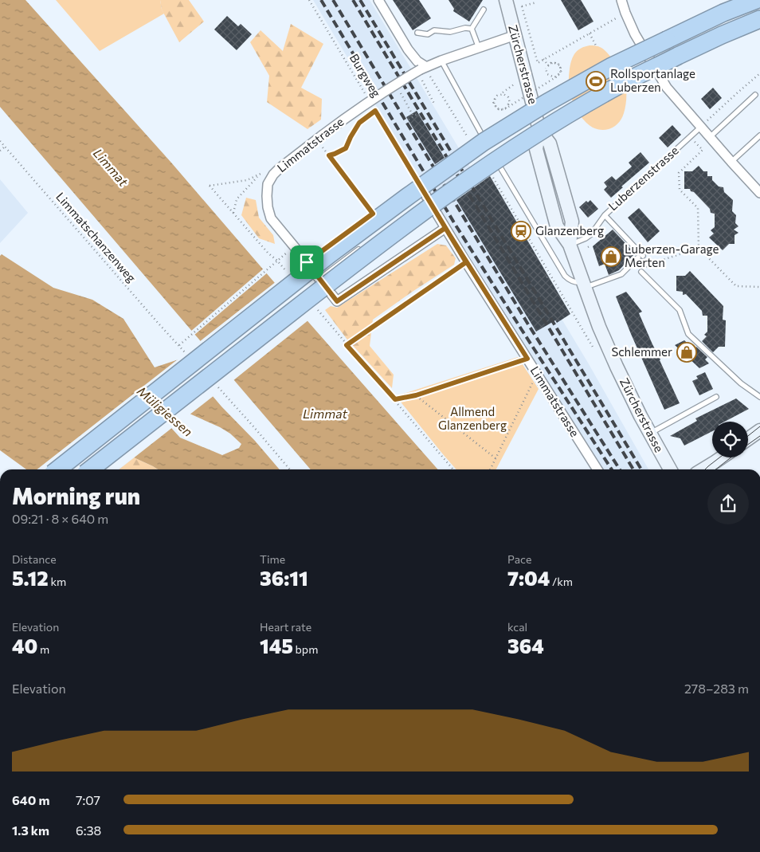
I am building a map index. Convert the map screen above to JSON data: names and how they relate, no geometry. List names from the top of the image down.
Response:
{
  "streets": {
    "main road": ["Zürcherstrasse"],
    "street": ["Limmatstrasse"],
    "lane": ["Luberzenstrasse"],
    "path": ["Burgweg", "Limmatschanzenweg"]
  },
  "crossings": [
    ["Zürcherstrasse", "Limmatstrasse"],
    ["Zürcherstrasse", "Luberzenstrasse"],
    ["Burgweg", "Limmatstrasse"]
  ],
  "water": ["Limmat", "Müligiessen"],
  "parks": ["Allmend Glanzenberg"],
  "places": {
    "sports": ["Rollsportanlage Luberzen"],
    "station": ["Glanzenberg"],
    "shop": ["Luberzen-Garage Merten", "Schlemmer"]
  },
  "page": {
    "heading": ["Morning run", "09:21 · 8 × 640 m"],
    "stats": [
      ["Distance", "5.12 km"],
      ["Time", "36:11"],
      ["Pace", "7:04 /km"],
      ["Elevation", "40 m"],
      ["Heart rate", "145 bpm"],
      ["kcal", "364"]
    ],
    "chart": ["Elevation", "278–283 m"],
    "list": [
      {
        "name": "640 m",
        "note": "7:07"
      },
      {
        "name": "1.3 km",
        "note": "6:38"
      }
    ]
  }
}
